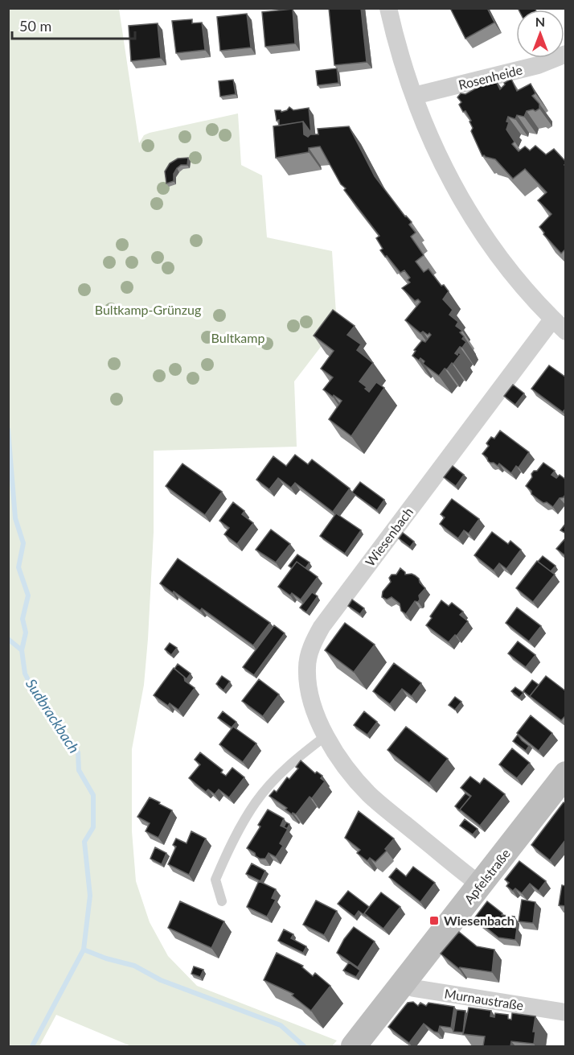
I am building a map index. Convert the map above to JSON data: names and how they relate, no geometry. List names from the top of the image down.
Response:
{
  "streets": {
    "street": [
      "Rosenheide",
      "Wiesenbach",
      "Apfelstraße",
      "Murnaustraße"
    ]
  },
  "crossings": [
    ["Wiesenbach", "Apfelstraße"],
    ["Apfelstraße", "Murnaustraße"]
  ],
  "water": ["Sudbrackbach"],
  "parks": ["Bultkamp-Grünzug", "Bultkamp"],
  "places": {
    "transit": ["Wiesenbach"]
  },
  "scale_bar": "50 m",
  "north": "top"
}
